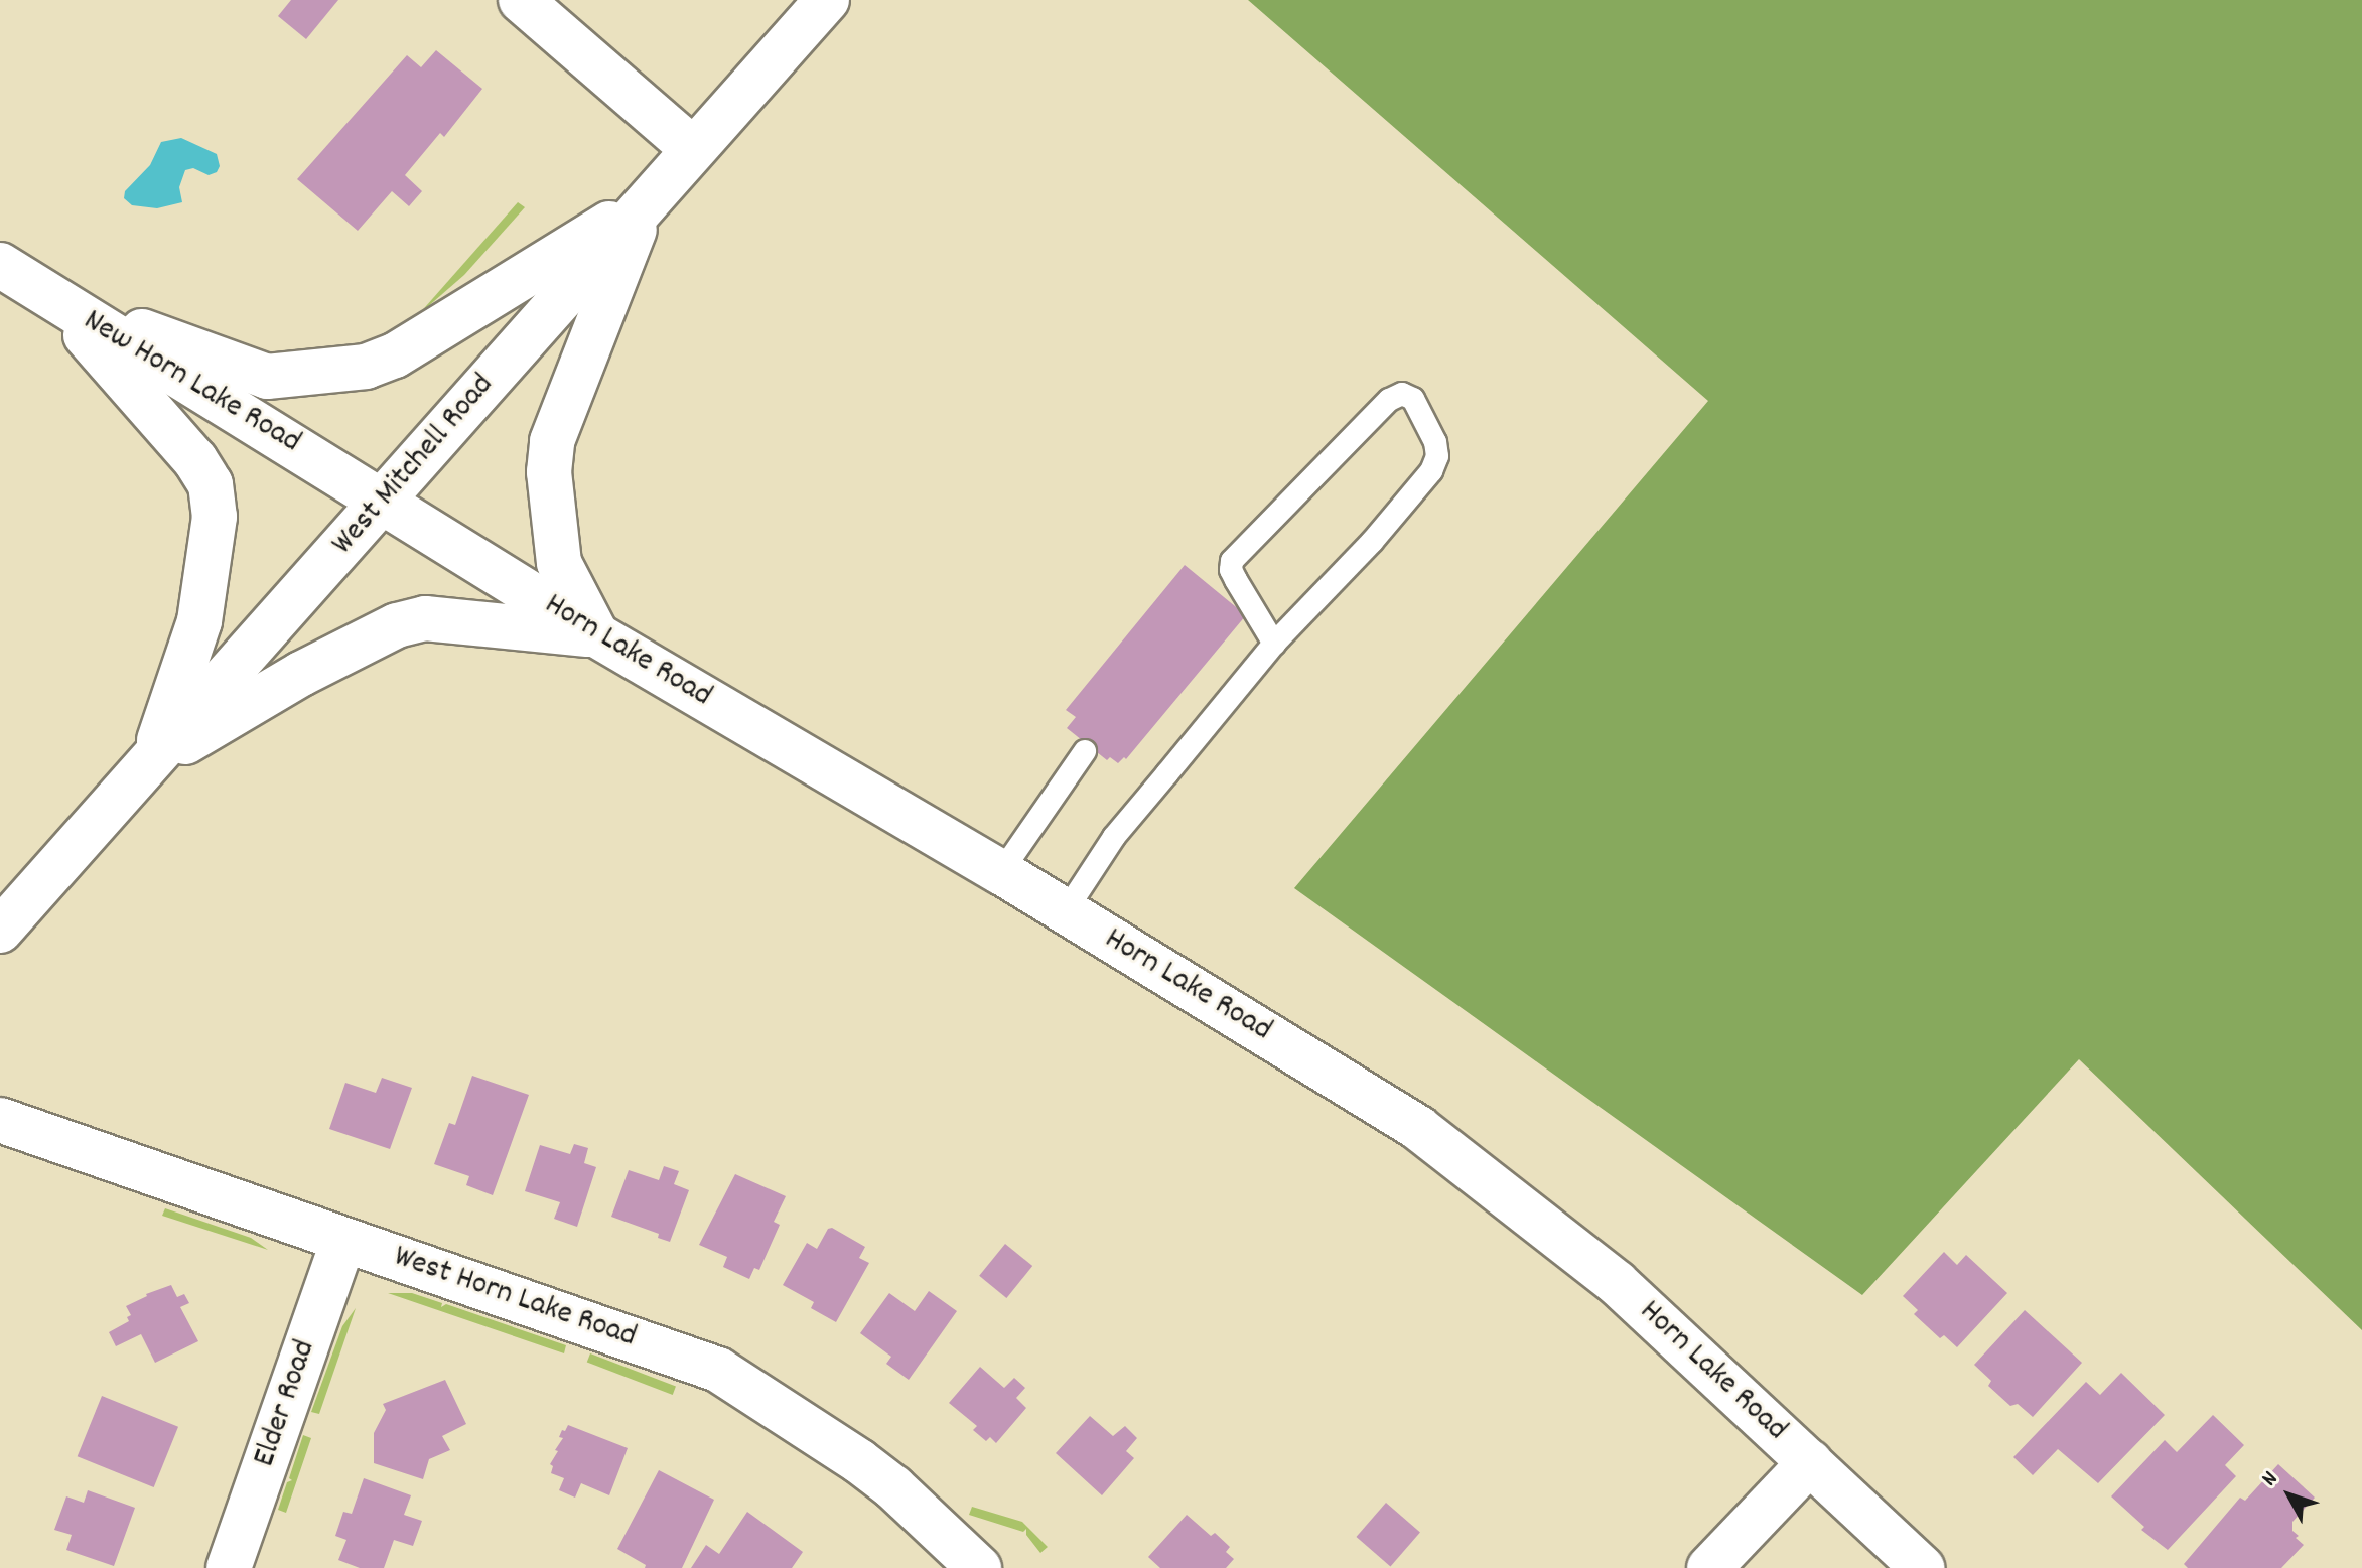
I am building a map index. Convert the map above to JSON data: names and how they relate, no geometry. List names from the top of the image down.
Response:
{
  "streets": {
    "main road": [
      "New Horn Lake Road",
      "West Mitchell Road",
      "Horn Lake Road",
      "West Horn Lake Road",
      "Elder Road"
    ]
  },
  "crossings": [
    ["New Horn Lake Road", "West Mitchell Road"],
    ["New Horn Lake Road", "Horn Lake Road"],
    ["West Mitchell Road", "Horn Lake Road"],
    ["West Horn Lake Road", "Elder Road"]
  ],
  "north": "top left"
}
